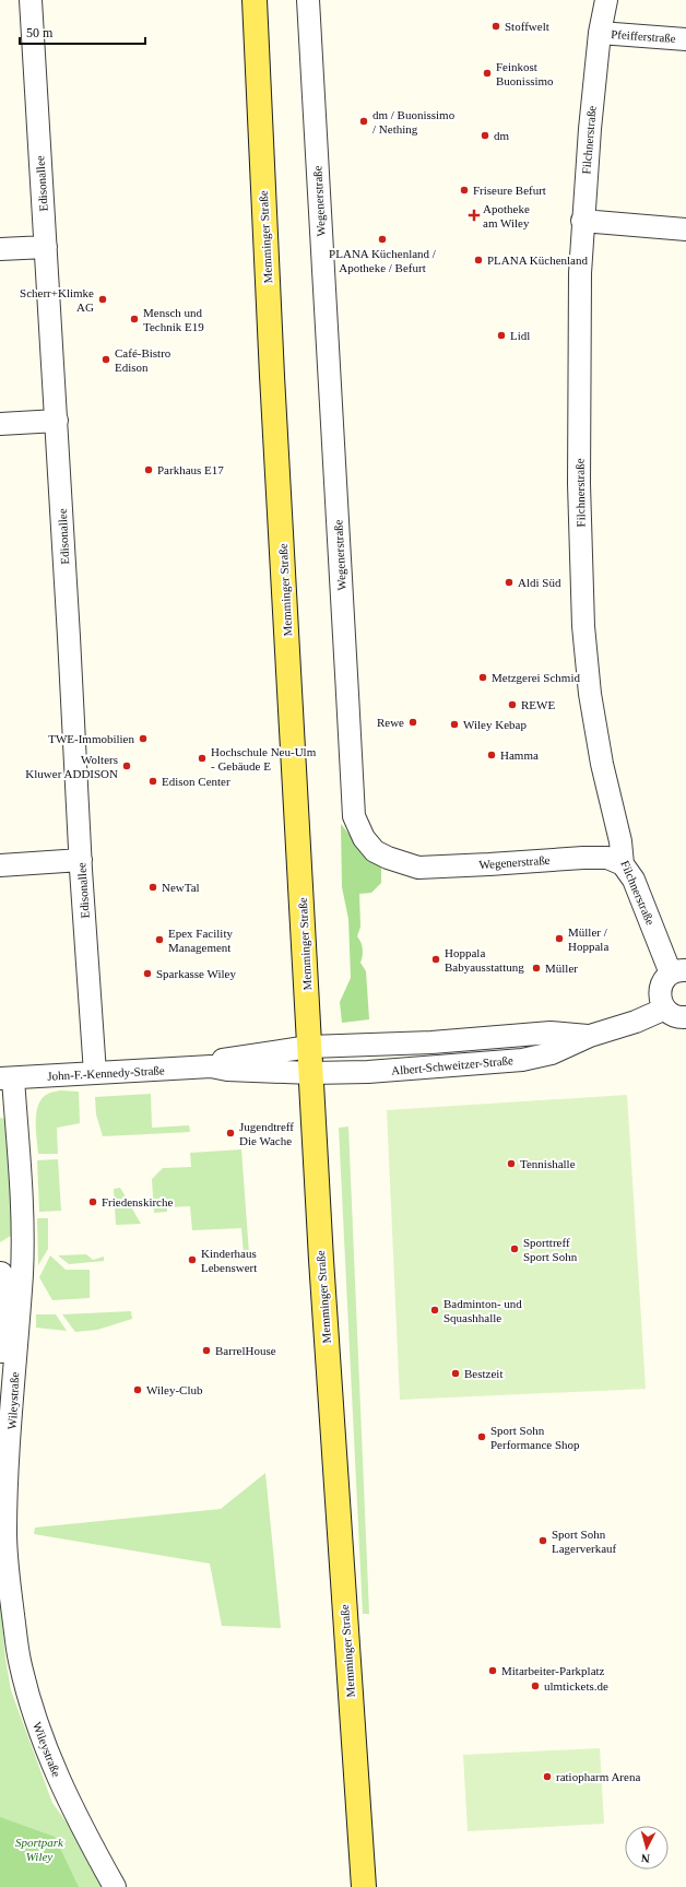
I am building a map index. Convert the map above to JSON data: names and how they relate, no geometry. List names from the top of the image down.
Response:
{
  "streets": {
    "main road": ["Memminger Straße"],
    "street": [
      "Pfeifferstraße",
      "Filchnerstraße",
      "Edisonallee",
      "Wegenerstraße",
      "Albert-Schweitzer-Straße",
      "John-F.-Kennedy-Straße",
      "Wileystraße"
    ]
  },
  "crossings": [
    ["Pfeifferstraße", "Filchnerstraße"],
    ["Filchnerstraße", "Wegenerstraße"],
    ["Edisonallee", "John-F.-Kennedy-Straße"],
    ["Memminger Straße", "Albert-Schweitzer-Straße"],
    ["Memminger Straße", "John-F.-Kennedy-Straße"],
    ["Albert-Schweitzer-Straße", "John-F.-Kennedy-Straße"],
    ["John-F.-Kennedy-Straße", "Wileystraße"]
  ],
  "parks": ["Sportpark Wiley"],
  "places": {
    "other": [
      "Stoffwelt",
      "Feinkost Buonissimo",
      "dm / Buonissimo / Nething",
      "dm",
      "Friseure Befurt",
      "PLANA Küchenland / Apotheke / Befurt",
      "PLANA Küchenland",
      "Scherr+Klimke AG",
      "Mensch und Technik E19",
      "Lidl",
      "Café-Bistro Edison",
      "Parkhaus E17",
      "Aldi Süd",
      "Metzgerei Schmid",
      "REWE",
      "Rewe",
      "Wiley Kebap",
      "TWE-Immobilien",
      "Hamma",
      "Hochschule Neu-Ulm - Gebäude E",
      "Wolters Kluwer ADDISON",
      "Edison Center",
      "NewTal",
      "Müller / Hoppala",
      "Epex Facility Management",
      "Hoppala Babyausstattung",
      "Müller",
      "Sparkasse Wiley",
      "Jugendtreff Die Wache",
      "Tennishalle",
      "Friedenskirche",
      "Sporttreff Sport Sohn",
      "Kinderhaus Lebenswert",
      "Badminton- und Squashhalle",
      "BarrelHouse",
      "Bestzeit",
      "Wiley-Club",
      "Sport Sohn Performance Shop",
      "Sport Sohn Lagerverkauf",
      "Mitarbeiter-Parkplatz",
      "ulmtickets.de",
      "ratiopharm Arena"
    ],
    "health": ["Apotheke am Wiley"]
  },
  "scale_bar": "50 m",
  "north": "bottom"
}
